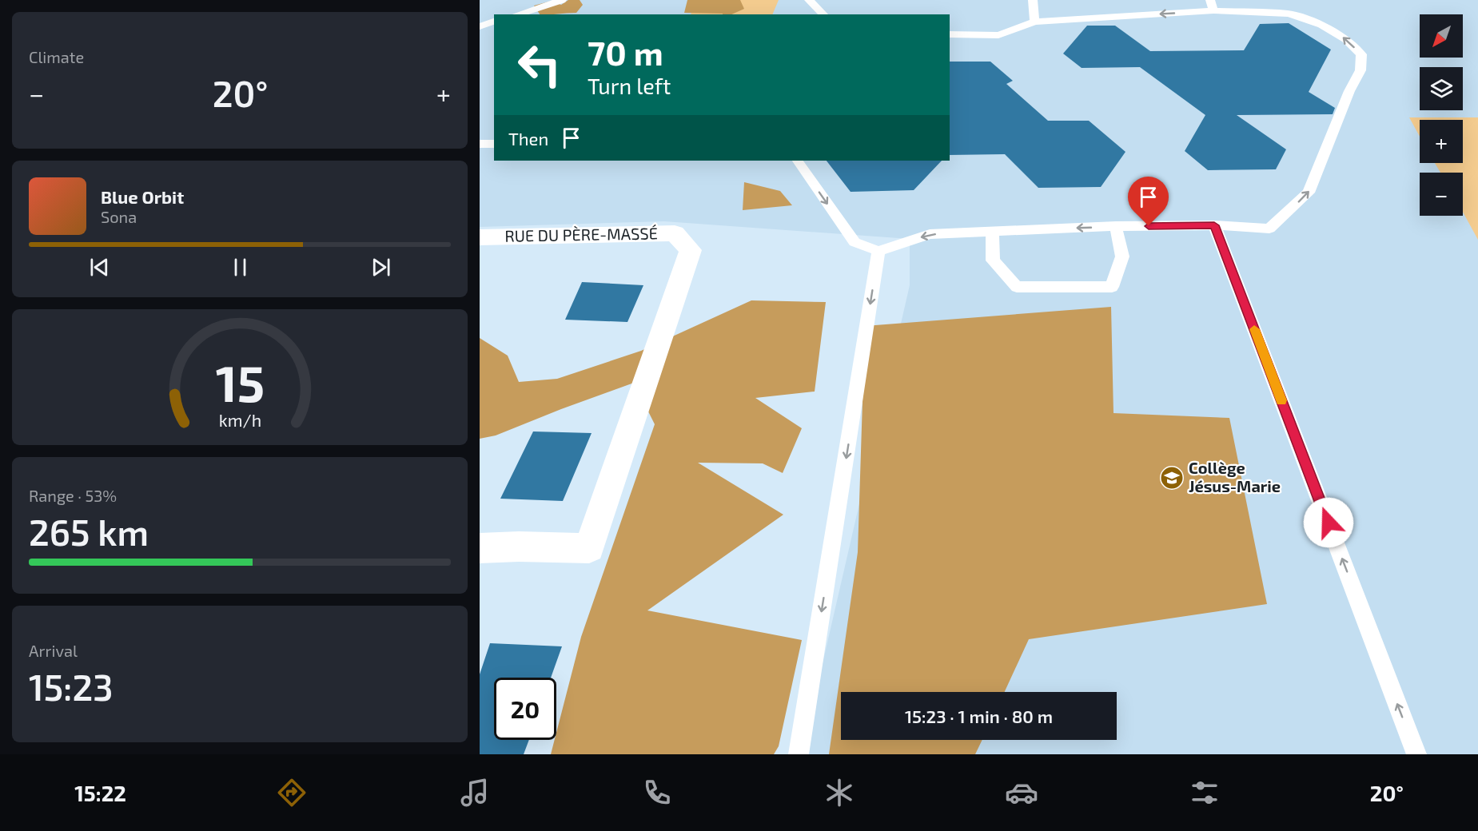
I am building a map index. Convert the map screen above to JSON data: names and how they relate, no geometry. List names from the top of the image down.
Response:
{
  "streets": {
    "street": ["RUE DU PÈRE-MASSÉ"]
  },
  "places": {
    "school or university": ["Collège Jésus-Marie"]
  },
  "north": "bottom left",
  "page": {
    "tile": [
      "Climate",
      ["Range · 53%", "265 km"],
      ["Arrival", "15:23"]
    ],
    "map_buttons": ["+", "−"],
    "turn": ["70 m", "Turn left"],
    "heat": ["−", "20°", "+"],
    "then": "Then",
    "song": ["Blue Orbit", "Sona"],
    "limit": "20",
    "trip": "15:23 · 1 min · 80 m",
    "tabs": ["15:22", "20°"],
    "gauge": ["15", "km/h"]
  }
}
